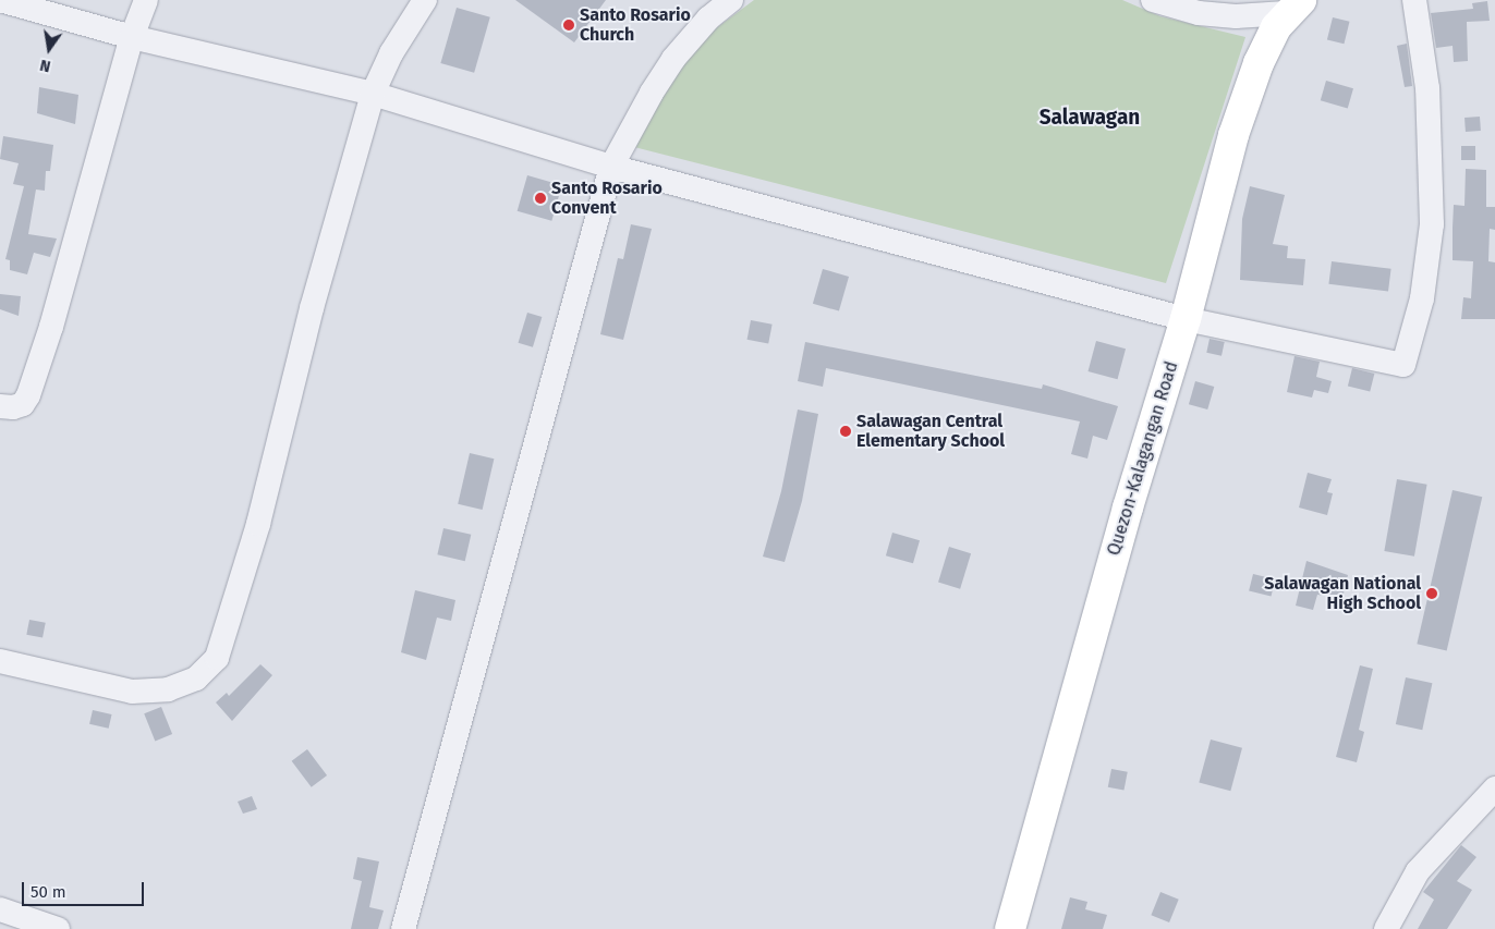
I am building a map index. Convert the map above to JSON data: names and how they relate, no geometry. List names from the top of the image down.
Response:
{
  "streets": {
    "main road": ["Quezon-Kalagangan Road"]
  },
  "districts": ["Salawagan"],
  "places": [
    "Santo Rosario Church",
    "Santo Rosario Convent",
    "Salawagan Central Elementary School",
    "Salawagan National High School"
  ],
  "scale_bar": "50 m",
  "north": "bottom"
}
